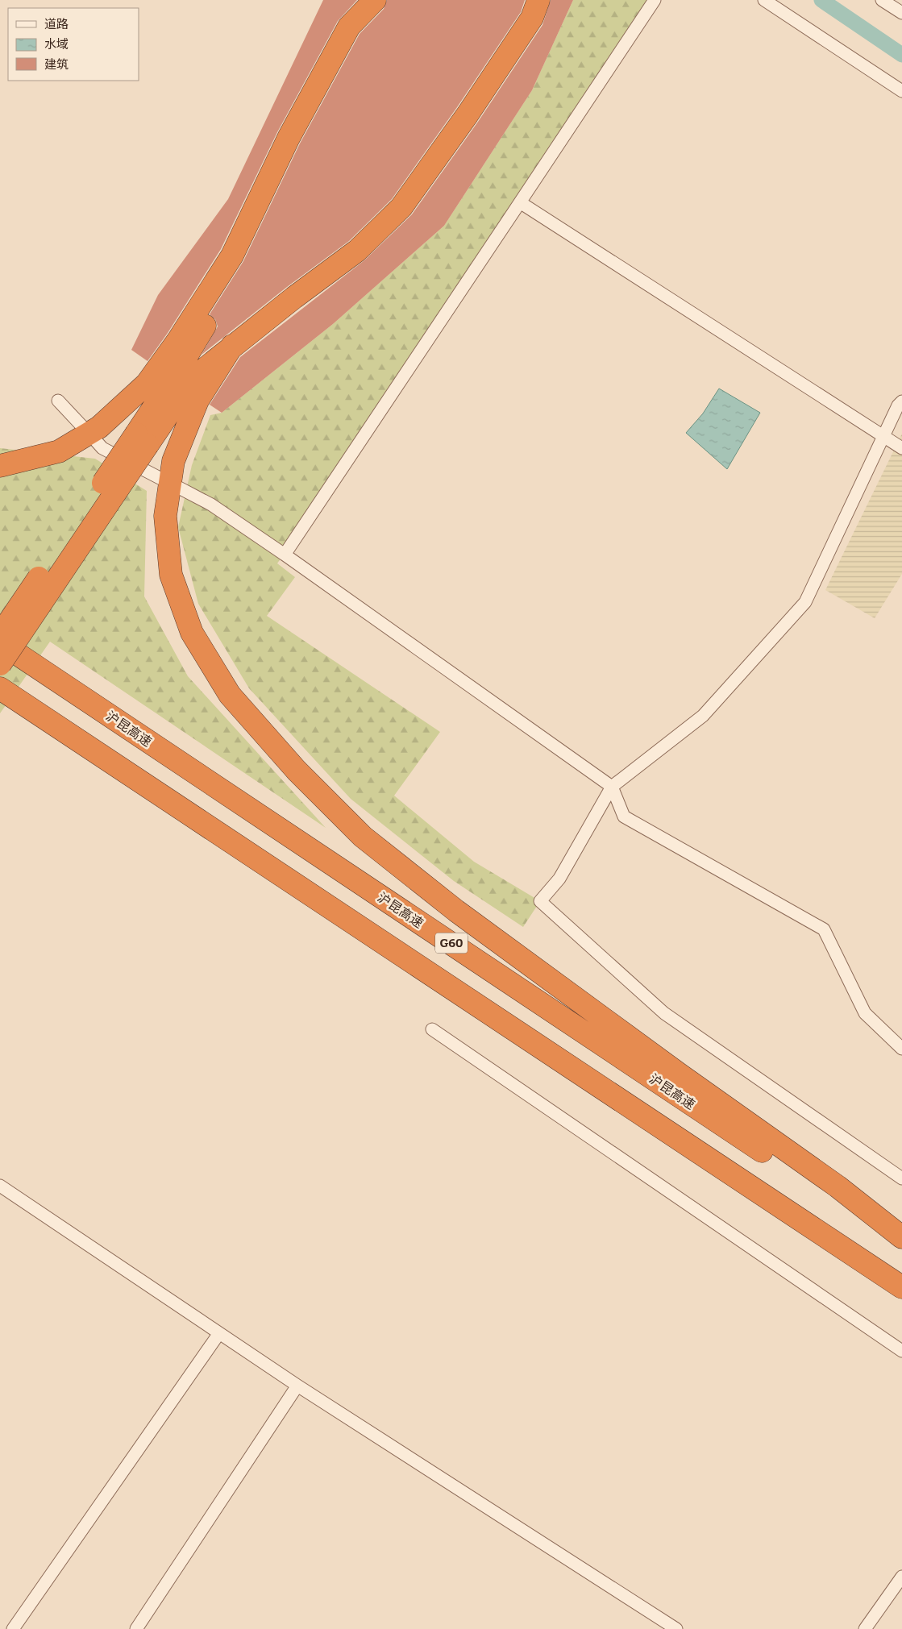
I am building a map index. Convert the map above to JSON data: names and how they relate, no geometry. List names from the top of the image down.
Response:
{
  "streets": {
    "highway": ["沪昆高速", "G60"]
  },
  "legend": ["道路", "水域", "建筑"]
}
